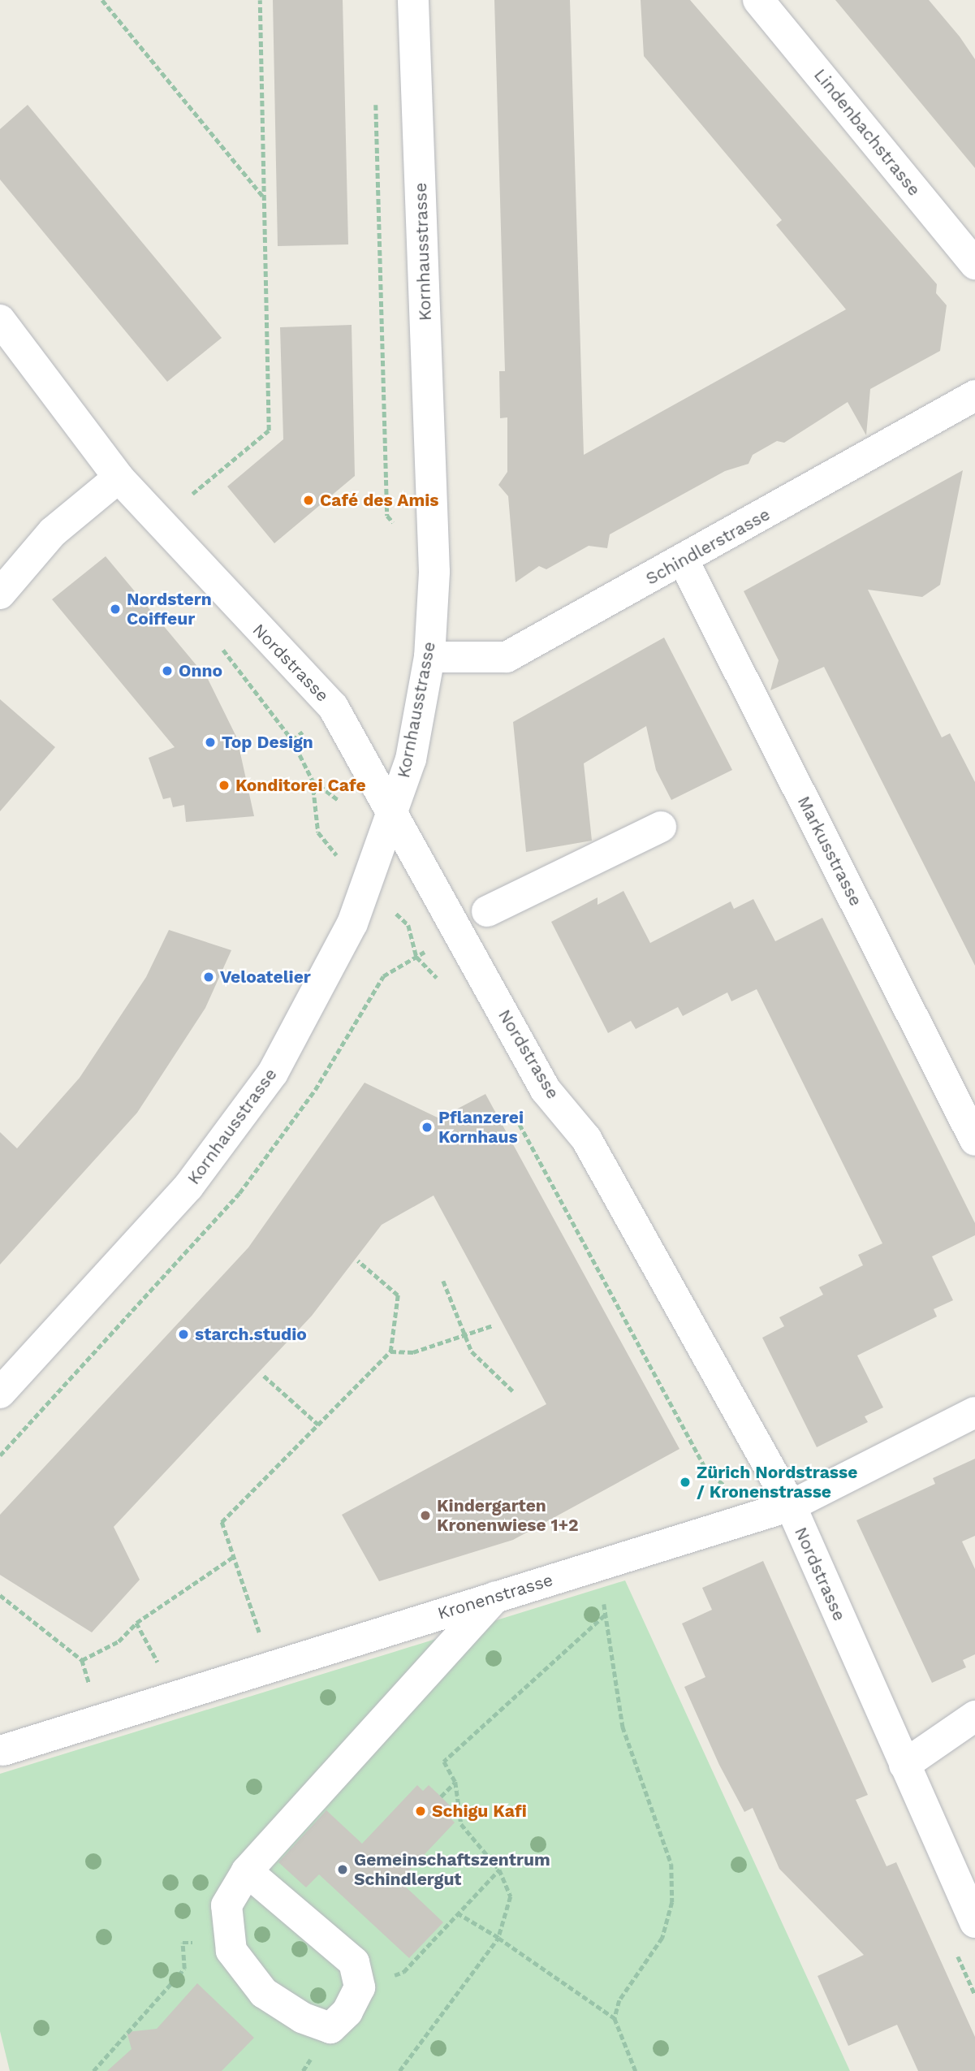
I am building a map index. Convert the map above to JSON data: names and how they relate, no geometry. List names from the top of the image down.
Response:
{
  "streets": {
    "street": [
      "Lindenbachstrasse",
      "Kornhausstrasse",
      "Schindlerstrasse",
      "Nordstrasse",
      "Markusstrasse",
      "Kronenstrasse"
    ]
  },
  "crossings": [
    ["Kornhausstrasse", "Schindlerstrasse"],
    ["Kornhausstrasse", "Nordstrasse"],
    ["Schindlerstrasse", "Markusstrasse"],
    ["Nordstrasse", "Kronenstrasse"]
  ],
  "places": [
    "Café des Amis",
    "Nordstern Coiffeur",
    "Onno",
    "Top Design",
    "Konditorei Cafe",
    "Veloatelier",
    "Pflanzerei Kornhaus",
    "starch.studio",
    "Zürich Nordstrasse / Kronenstrasse",
    "Kindergarten Kronenwiese 1+2",
    "Schigu Kafi",
    "Gemeinschaftszentrum Schindlergut"
  ]
}
